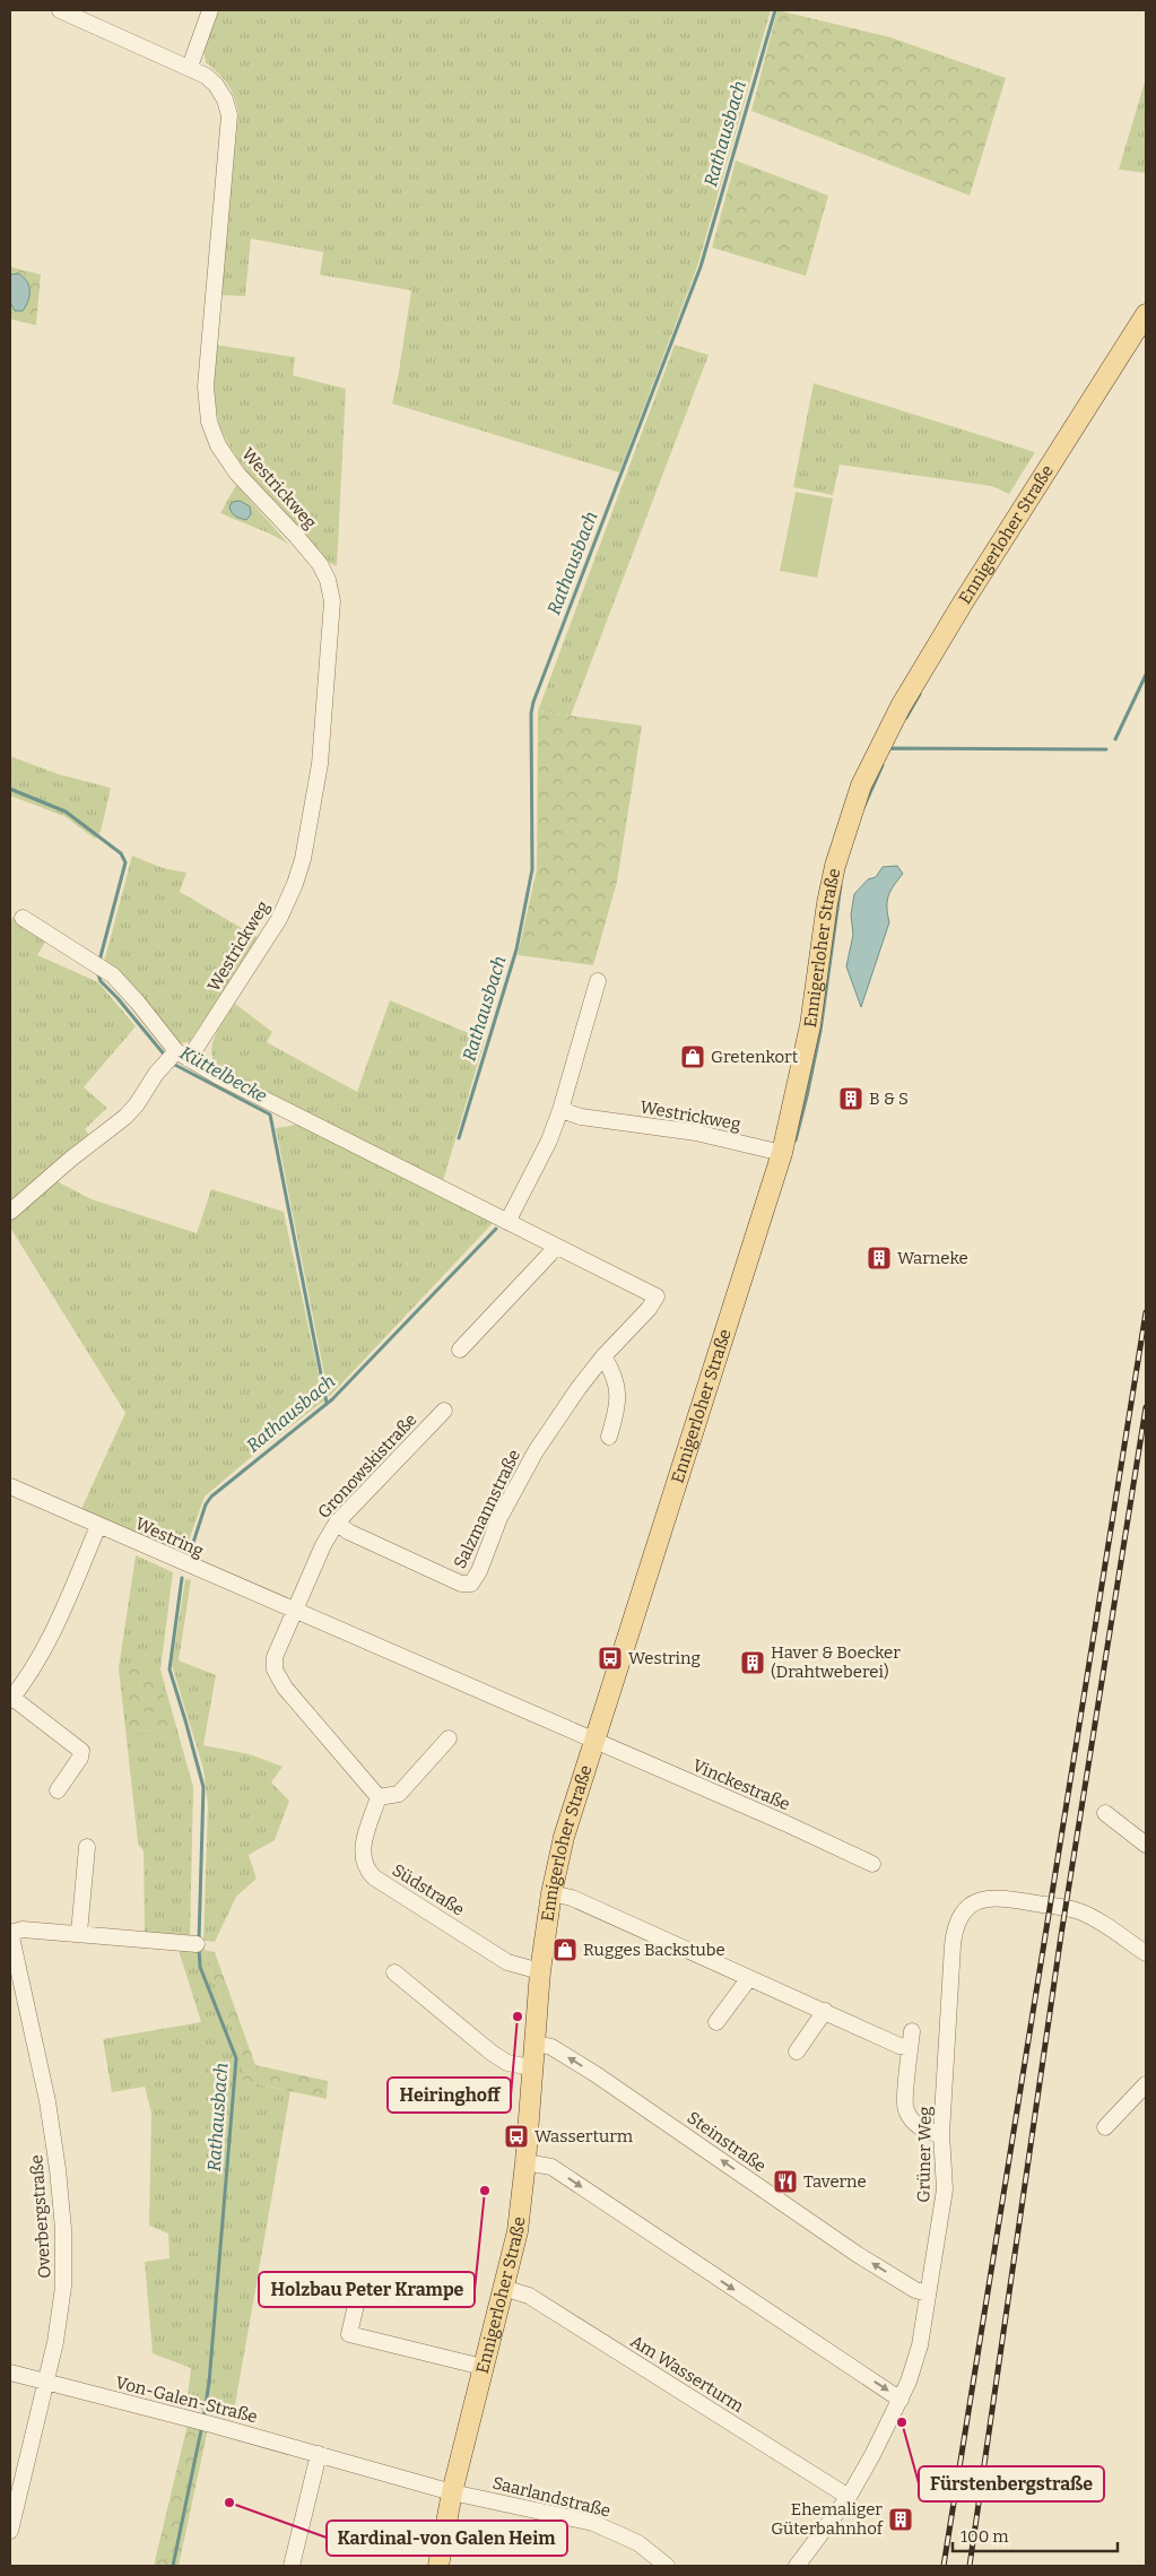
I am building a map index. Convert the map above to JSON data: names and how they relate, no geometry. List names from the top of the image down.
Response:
{
  "streets": {
    "main road": ["Ennigerloher Straße"],
    "street": [
      "Westrickweg",
      "Gronowskistraße",
      "Salzmannstraße",
      "Westring",
      "Vinckestraße",
      "Südstraße",
      "Steinstraße",
      "Grüner Weg",
      "Overbergstraße",
      "Am Wasserturm",
      "Von-Galen-Straße",
      "Saarlandstraße"
    ]
  },
  "crossings": [
    ["Westrickweg", "Ennigerloher Straße"],
    ["Ennigerloher Straße", "Westring"],
    ["Ennigerloher Straße", "Vinckestraße"],
    ["Ennigerloher Straße", "Südstraße"],
    ["Ennigerloher Straße", "Steinstraße"],
    ["Ennigerloher Straße", "Am Wasserturm"],
    ["Ennigerloher Straße", "Von-Galen-Straße"],
    ["Ennigerloher Straße", "Saarlandstraße"],
    ["Gronowskistraße", "Salzmannstraße"],
    ["Gronowskistraße", "Westring"],
    ["Westring", "Vinckestraße"],
    ["Steinstraße", "Grüner Weg"],
    ["Grüner Weg", "Am Wasserturm"],
    ["Overbergstraße", "Von-Galen-Straße"],
    ["Von-Galen-Straße", "Saarlandstraße"]
  ],
  "water": ["Rathausbach", "Küttelbecke"],
  "places": {
    "shop": ["Gretenkort", "Rugges Backstube"],
    "building": [
      "B & S",
      "Warneke",
      "Haver & Boecker (Drahtweberei)",
      "Ehemaliger Güterbahnhof"
    ],
    "bus stop": ["Westring", "Wasserturm"],
    "other": [
      "Heiringhoff",
      "Holzbau Peter Krampe",
      "Fürstenbergstraße",
      "Kardinal-von Galen Heim"
    ],
    "restaurant": ["Taverne"]
  },
  "scale_bar": "100 m"
}
